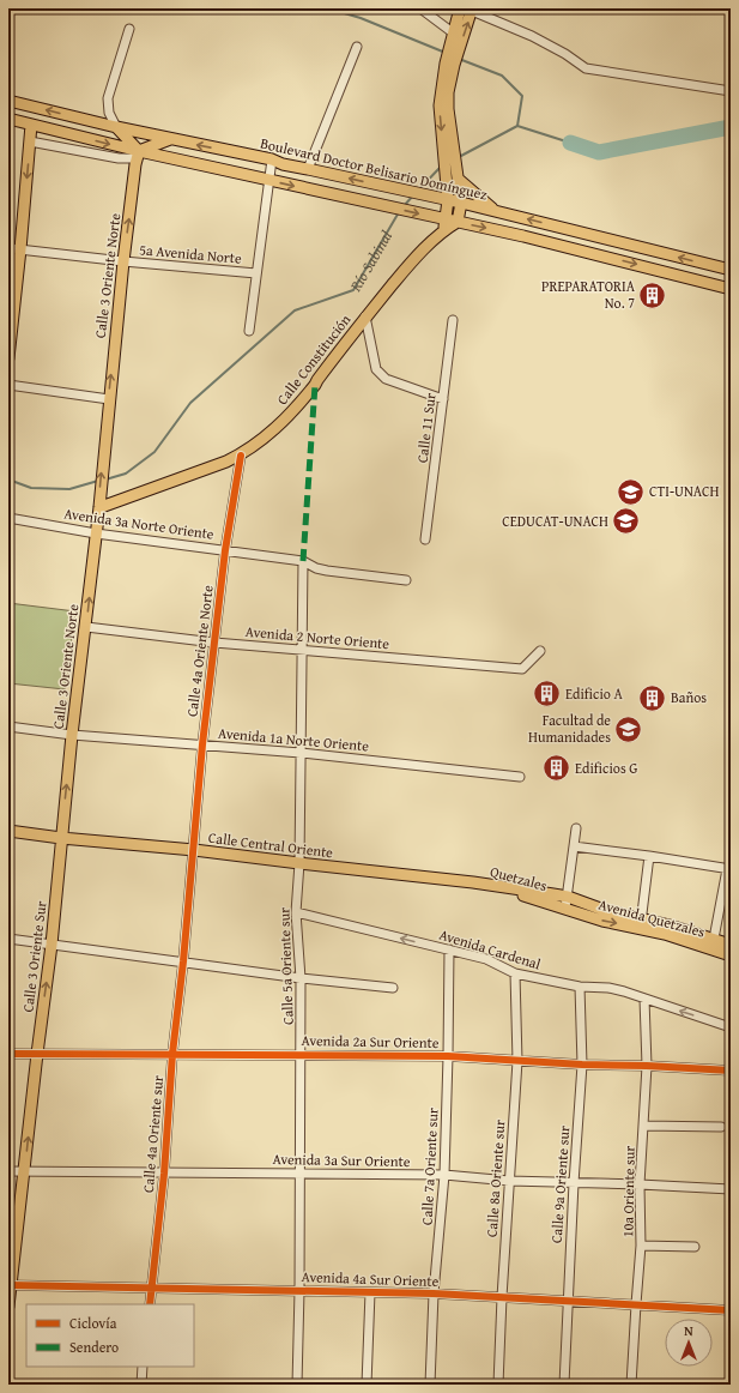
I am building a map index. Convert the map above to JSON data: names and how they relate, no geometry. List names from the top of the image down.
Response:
{
  "streets": {
    "main road": [
      "Boulevard Doctor Belisario Domínguez",
      "Calle 3 Oriente Norte",
      "Calle Constitución",
      "Calle Central Oriente",
      "Quetzales",
      "Avenida Quetzales",
      "Calle 3 Oriente Sur"
    ],
    "street": [
      "5a Avenida Norte",
      "Calle 11 Sur",
      "Avenida 3a Norte Oriente",
      "Avenida 2 Norte Oriente",
      "Calle 4a Oriente Norte",
      "Avenida 1a Norte Oriente",
      "Avenida Cardenal",
      "Calle 5a Oriente sur",
      "Avenida 2a Sur Oriente",
      "Calle 4a Oriente sur",
      "Avenida 3a Sur Oriente",
      "Calle 7a Oriente sur",
      "Calle 8a Oriente sur",
      "Calle 9a Oriente sur",
      "10a Oriente sur",
      "Avenida 4a Sur Oriente"
    ]
  },
  "crossings": [
    ["5a Avenida Norte", "Calle 3 Oriente Norte"],
    ["Calle 3 Oriente Norte", "Calle Constitución"],
    ["Calle 3 Oriente Norte", "Avenida 3a Norte Oriente"],
    ["Calle 3 Oriente Norte", "Avenida 2 Norte Oriente"],
    ["Calle 3 Oriente Norte", "Avenida 1a Norte Oriente"],
    ["Calle 3 Oriente Norte", "Calle Central Oriente"],
    ["Calle 3 Oriente Norte", "Calle 3 Oriente Sur"],
    ["Calle Constitución", "Calle 4a Oriente Norte"],
    ["Avenida 3a Norte Oriente", "Calle 4a Oriente Norte"],
    ["Avenida 3a Norte Oriente", "Calle 5a Oriente sur"],
    ["Avenida 2 Norte Oriente", "Calle 4a Oriente Norte"],
    ["Avenida 2 Norte Oriente", "Calle 5a Oriente sur"],
    ["Calle 4a Oriente Norte", "Avenida 1a Norte Oriente"],
    ["Calle 4a Oriente Norte", "Calle Central Oriente"],
    ["Calle 4a Oriente Norte", "Calle 4a Oriente sur"],
    ["Avenida 1a Norte Oriente", "Calle 5a Oriente sur"],
    ["Calle Central Oriente", "Quetzales"],
    ["Calle Central Oriente", "Calle 3 Oriente Sur"],
    ["Calle Central Oriente", "Calle 5a Oriente sur"],
    ["Calle Central Oriente", "Calle 4a Oriente sur"],
    ["Quetzales", "Avenida Quetzales"],
    ["Avenida Cardenal", "Calle 5a Oriente sur"],
    ["Avenida Cardenal", "Calle 7a Oriente sur"],
    ["Avenida Cardenal", "Calle 8a Oriente sur"],
    ["Avenida Cardenal", "Calle 9a Oriente sur"],
    ["Avenida Cardenal", "10a Oriente sur"],
    ["Calle 3 Oriente Sur", "Avenida 2a Sur Oriente"],
    ["Calle 3 Oriente Sur", "Avenida 3a Sur Oriente"],
    ["Calle 3 Oriente Sur", "Avenida 4a Sur Oriente"],
    ["Calle 5a Oriente sur", "Avenida 2a Sur Oriente"],
    ["Calle 5a Oriente sur", "Avenida 3a Sur Oriente"],
    ["Calle 5a Oriente sur", "Avenida 4a Sur Oriente"],
    ["Avenida 2a Sur Oriente", "Calle 4a Oriente sur"],
    ["Avenida 2a Sur Oriente", "Calle 7a Oriente sur"],
    ["Avenida 2a Sur Oriente", "Calle 8a Oriente sur"],
    ["Avenida 2a Sur Oriente", "Calle 9a Oriente sur"],
    ["Avenida 2a Sur Oriente", "10a Oriente sur"],
    ["Calle 4a Oriente sur", "Avenida 3a Sur Oriente"],
    ["Calle 4a Oriente sur", "Avenida 4a Sur Oriente"],
    ["Avenida 3a Sur Oriente", "Calle 7a Oriente sur"],
    ["Avenida 3a Sur Oriente", "Calle 8a Oriente sur"],
    ["Avenida 3a Sur Oriente", "Calle 9a Oriente sur"],
    ["Avenida 3a Sur Oriente", "10a Oriente sur"],
    ["Calle 7a Oriente sur", "Avenida 4a Sur Oriente"],
    ["Calle 8a Oriente sur", "Avenida 4a Sur Oriente"],
    ["Calle 9a Oriente sur", "Avenida 4a Sur Oriente"],
    ["10a Oriente sur", "Avenida 4a Sur Oriente"]
  ],
  "one_way": ["Calle 3 Oriente Norte", "Calle 3 Oriente Sur"],
  "water": ["Río Sabinal"],
  "places": {
    "building": [
      "PREPARATORIA No. 7",
      "Edificio A",
      "Baños",
      "Edificios G"
    ],
    "school or university": ["CTI-UNACH", "CEDUCAT-UNACH", "Facultad de Humanidades"]
  },
  "legend": ["Ciclovía", "Sendero"],
  "north": "top"
}
